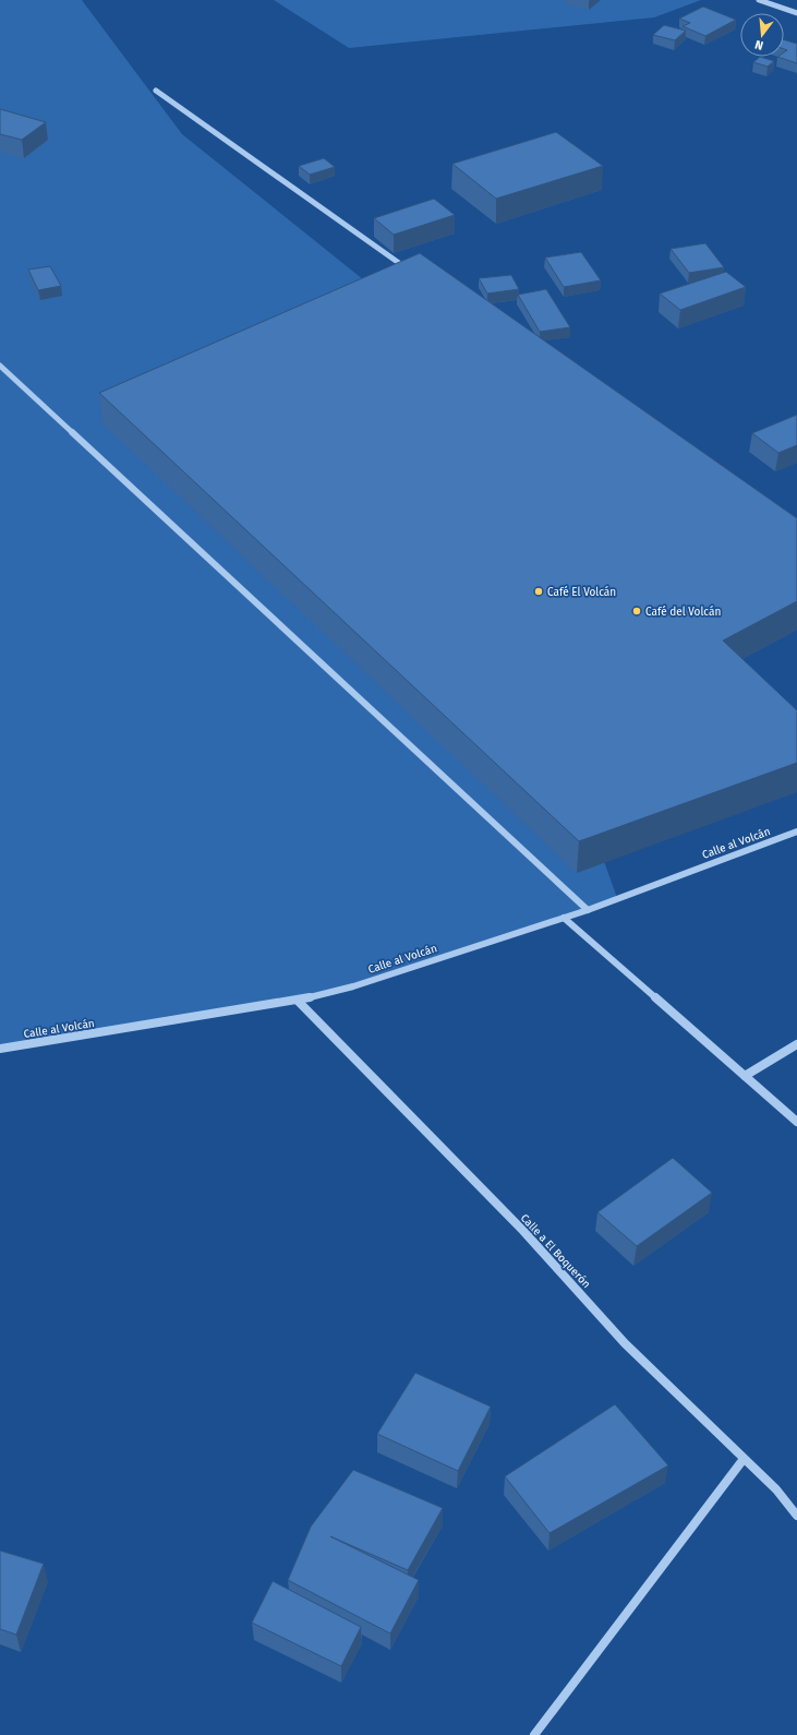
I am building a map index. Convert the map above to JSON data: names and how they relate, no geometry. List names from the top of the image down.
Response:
{
  "streets": {
    "street": ["Calle al Volcán", "Calle a El Boquerón"]
  },
  "crossings": [
    ["Calle al Volcán", "Calle a El Boquerón"]
  ],
  "places": ["Café El Volcán", "Café del Volcán"],
  "north": "bottom"
}
